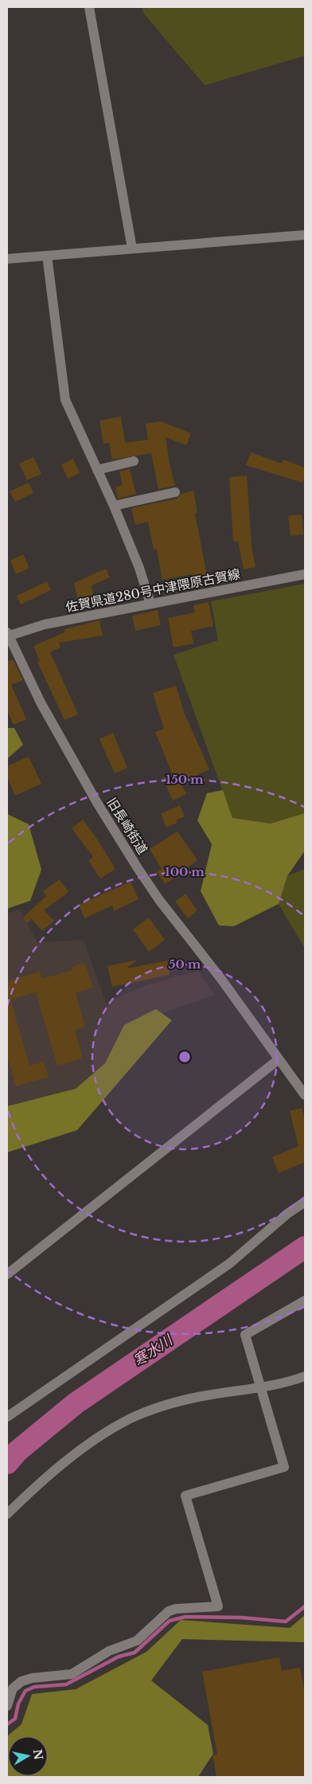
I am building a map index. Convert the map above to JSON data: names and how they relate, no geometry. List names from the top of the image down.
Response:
{
  "streets": {
    "street": ["佐賀県道280号中津隈原古賀線", "旧長崎街道"]
  },
  "crossings": [
    ["佐賀県道280号中津隈原古賀線", "旧長崎街道"]
  ],
  "water": ["寒水川"],
  "north": "right",
  "rings": ["150 m", "100 m", "50 m"]
}
